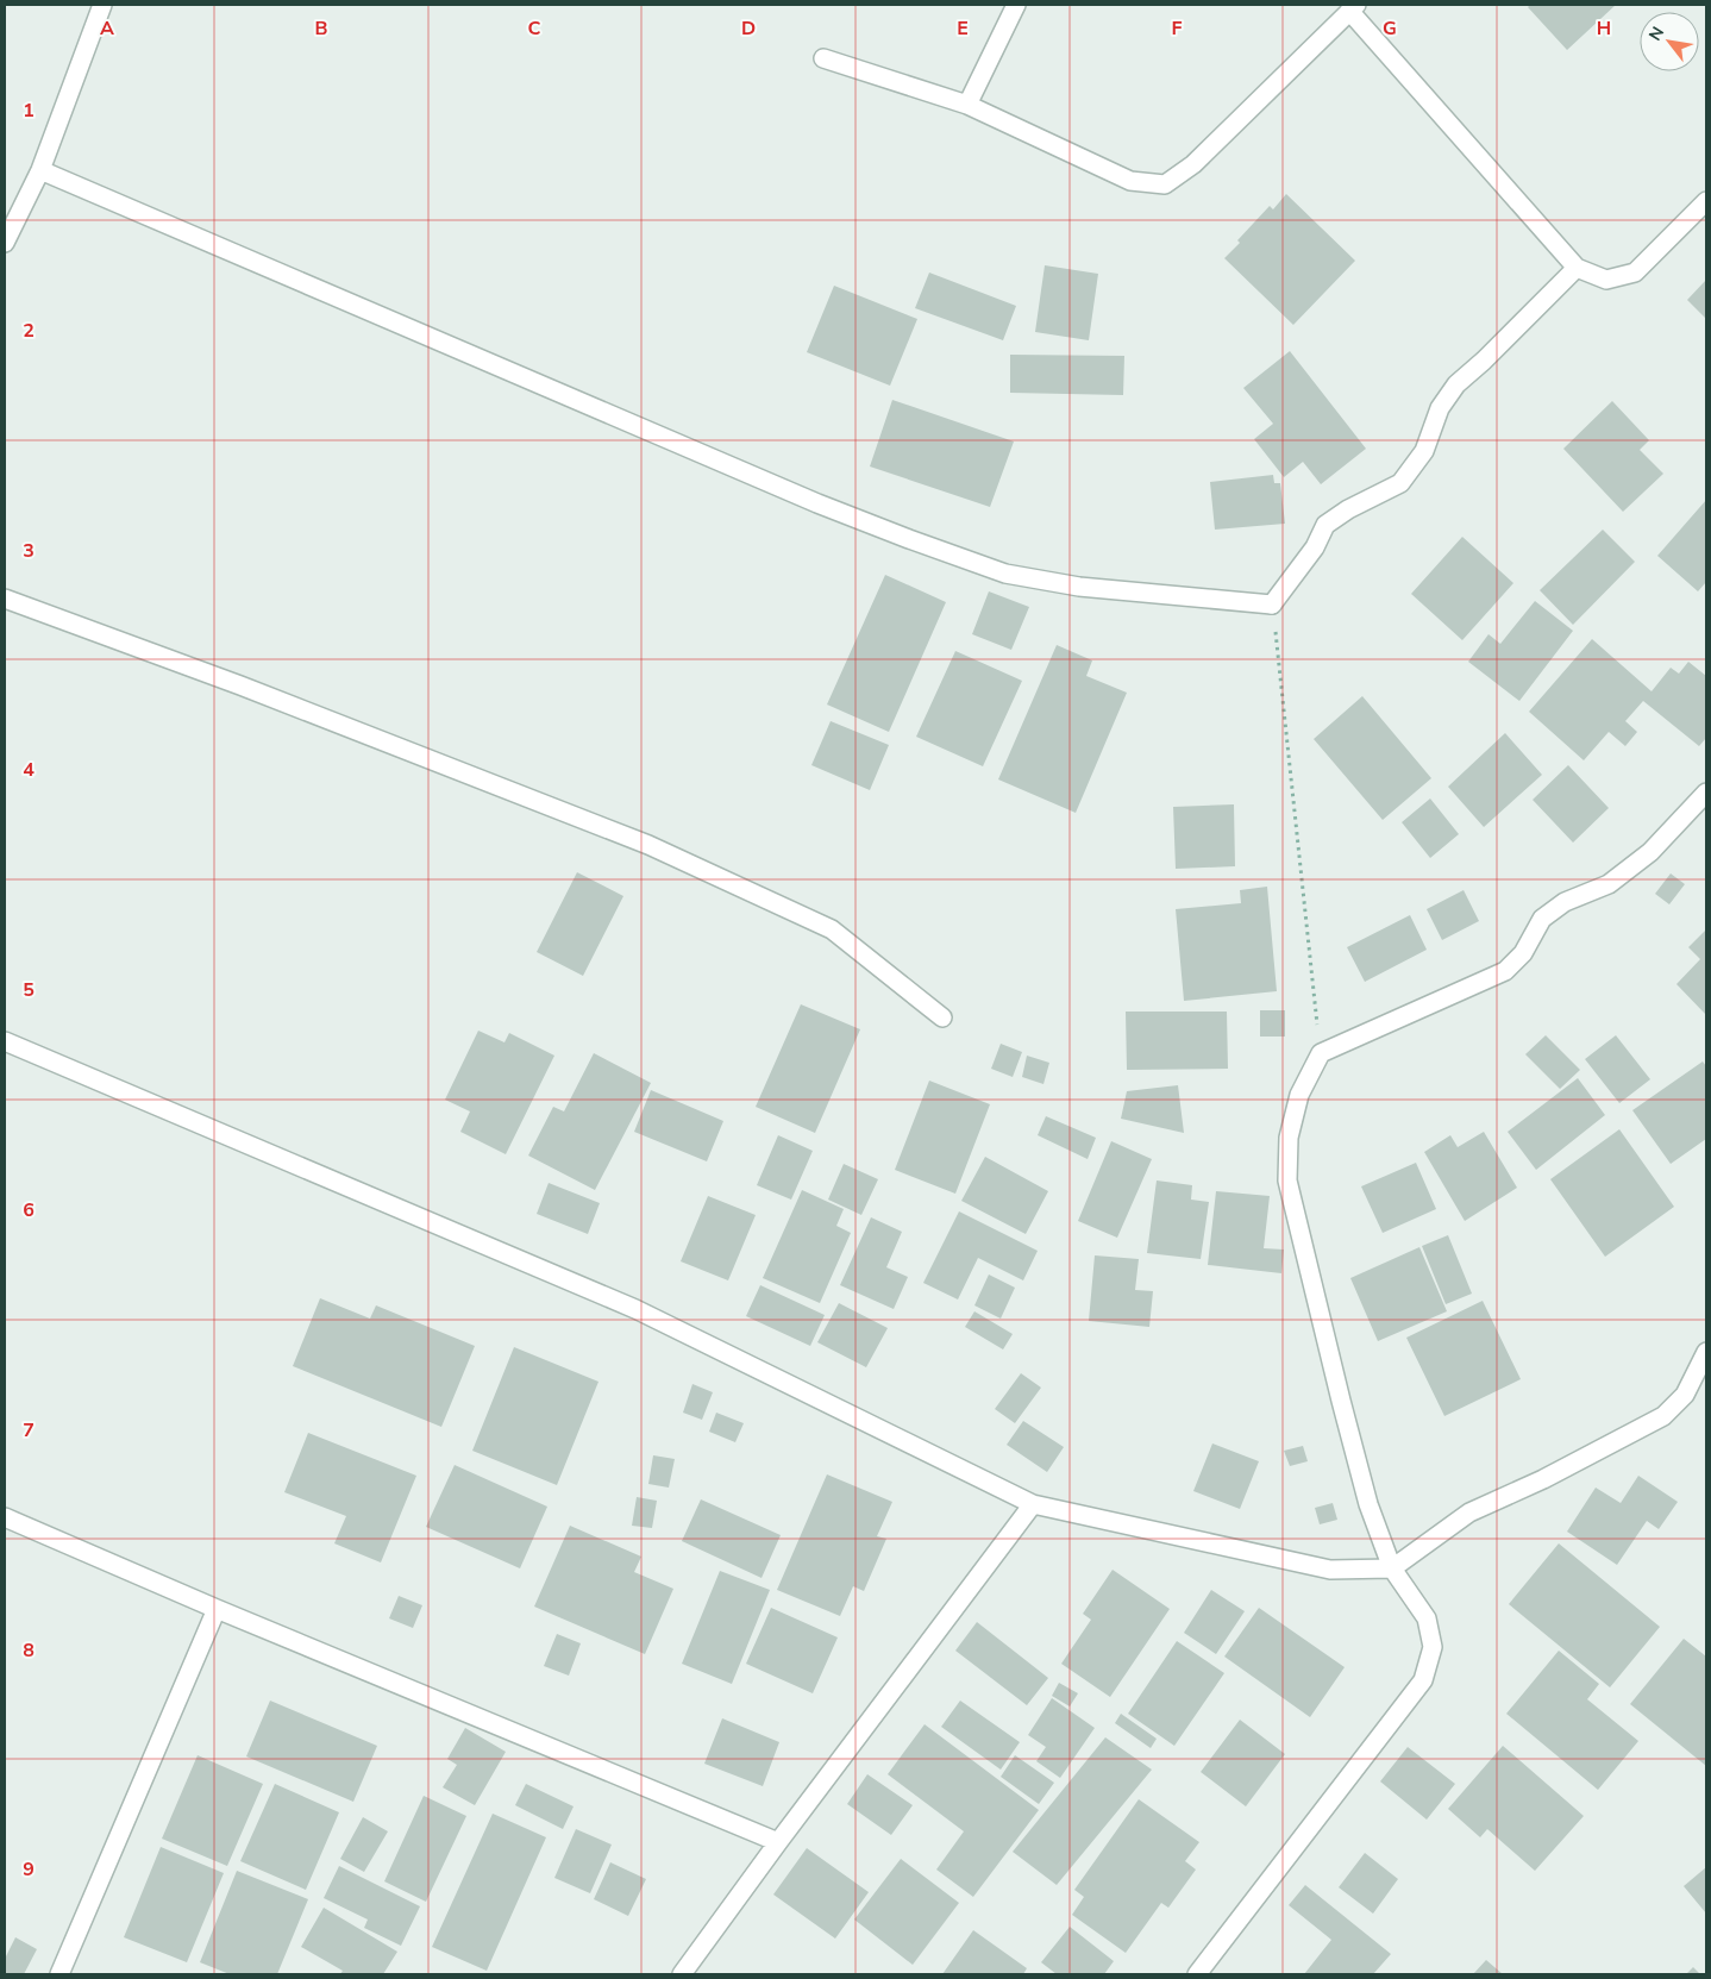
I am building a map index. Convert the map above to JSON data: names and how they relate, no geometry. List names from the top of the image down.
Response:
{
  "north": "top left",
  "grid": {
    "columns": [
      "A",
      "B",
      "C",
      "D",
      "E",
      "F",
      "G",
      "H"
    ],
    "rows": [
      "1",
      "2",
      "3",
      "4",
      "5",
      "6",
      "7",
      "8",
      "9"
    ]
  }
}
